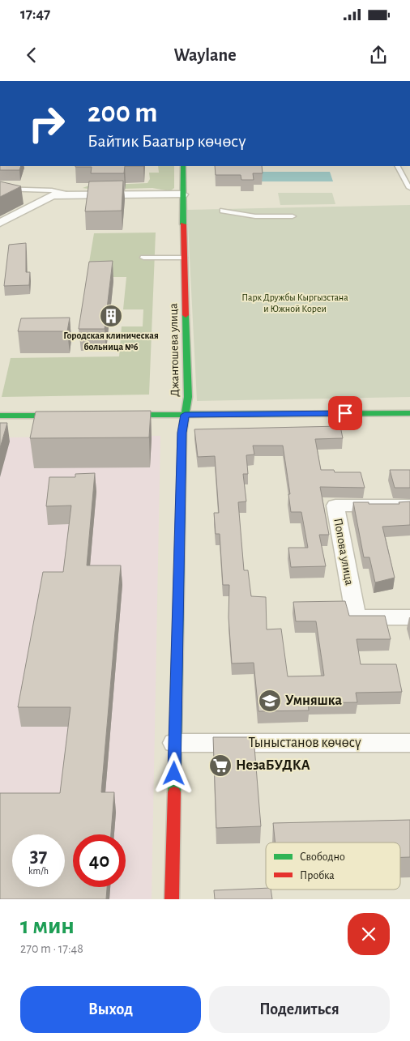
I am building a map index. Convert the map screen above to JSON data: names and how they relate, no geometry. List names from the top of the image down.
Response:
{
  "streets": {
    "street": ["Джантошева улица", "Попова улица", "Тыныстанов көчөсү"]
  },
  "crossings": [
    ["Джантошева улица", "Тыныстанов көчөсү"]
  ],
  "parks": ["Парк Дружбы Кыргызстана и Южной Кореи"],
  "places": {
    "building": ["Городская клиническая больница №6"],
    "school or university": ["Умняшка"],
    "supermarket": ["НезаБУДКА"]
  },
  "legend": ["Свободно", "Пробка"],
  "page": {
    "status": "17:47",
    "header": "Waylane",
    "turn": ["200 m", "Байтик Баатыр көчөсү"],
    "speed": "37 km/h",
    "limit": "40",
    "heading": ["1 мин", "270 m · 17:48"],
    "buttons": ["Выход", "Поделиться"]
  }
}
